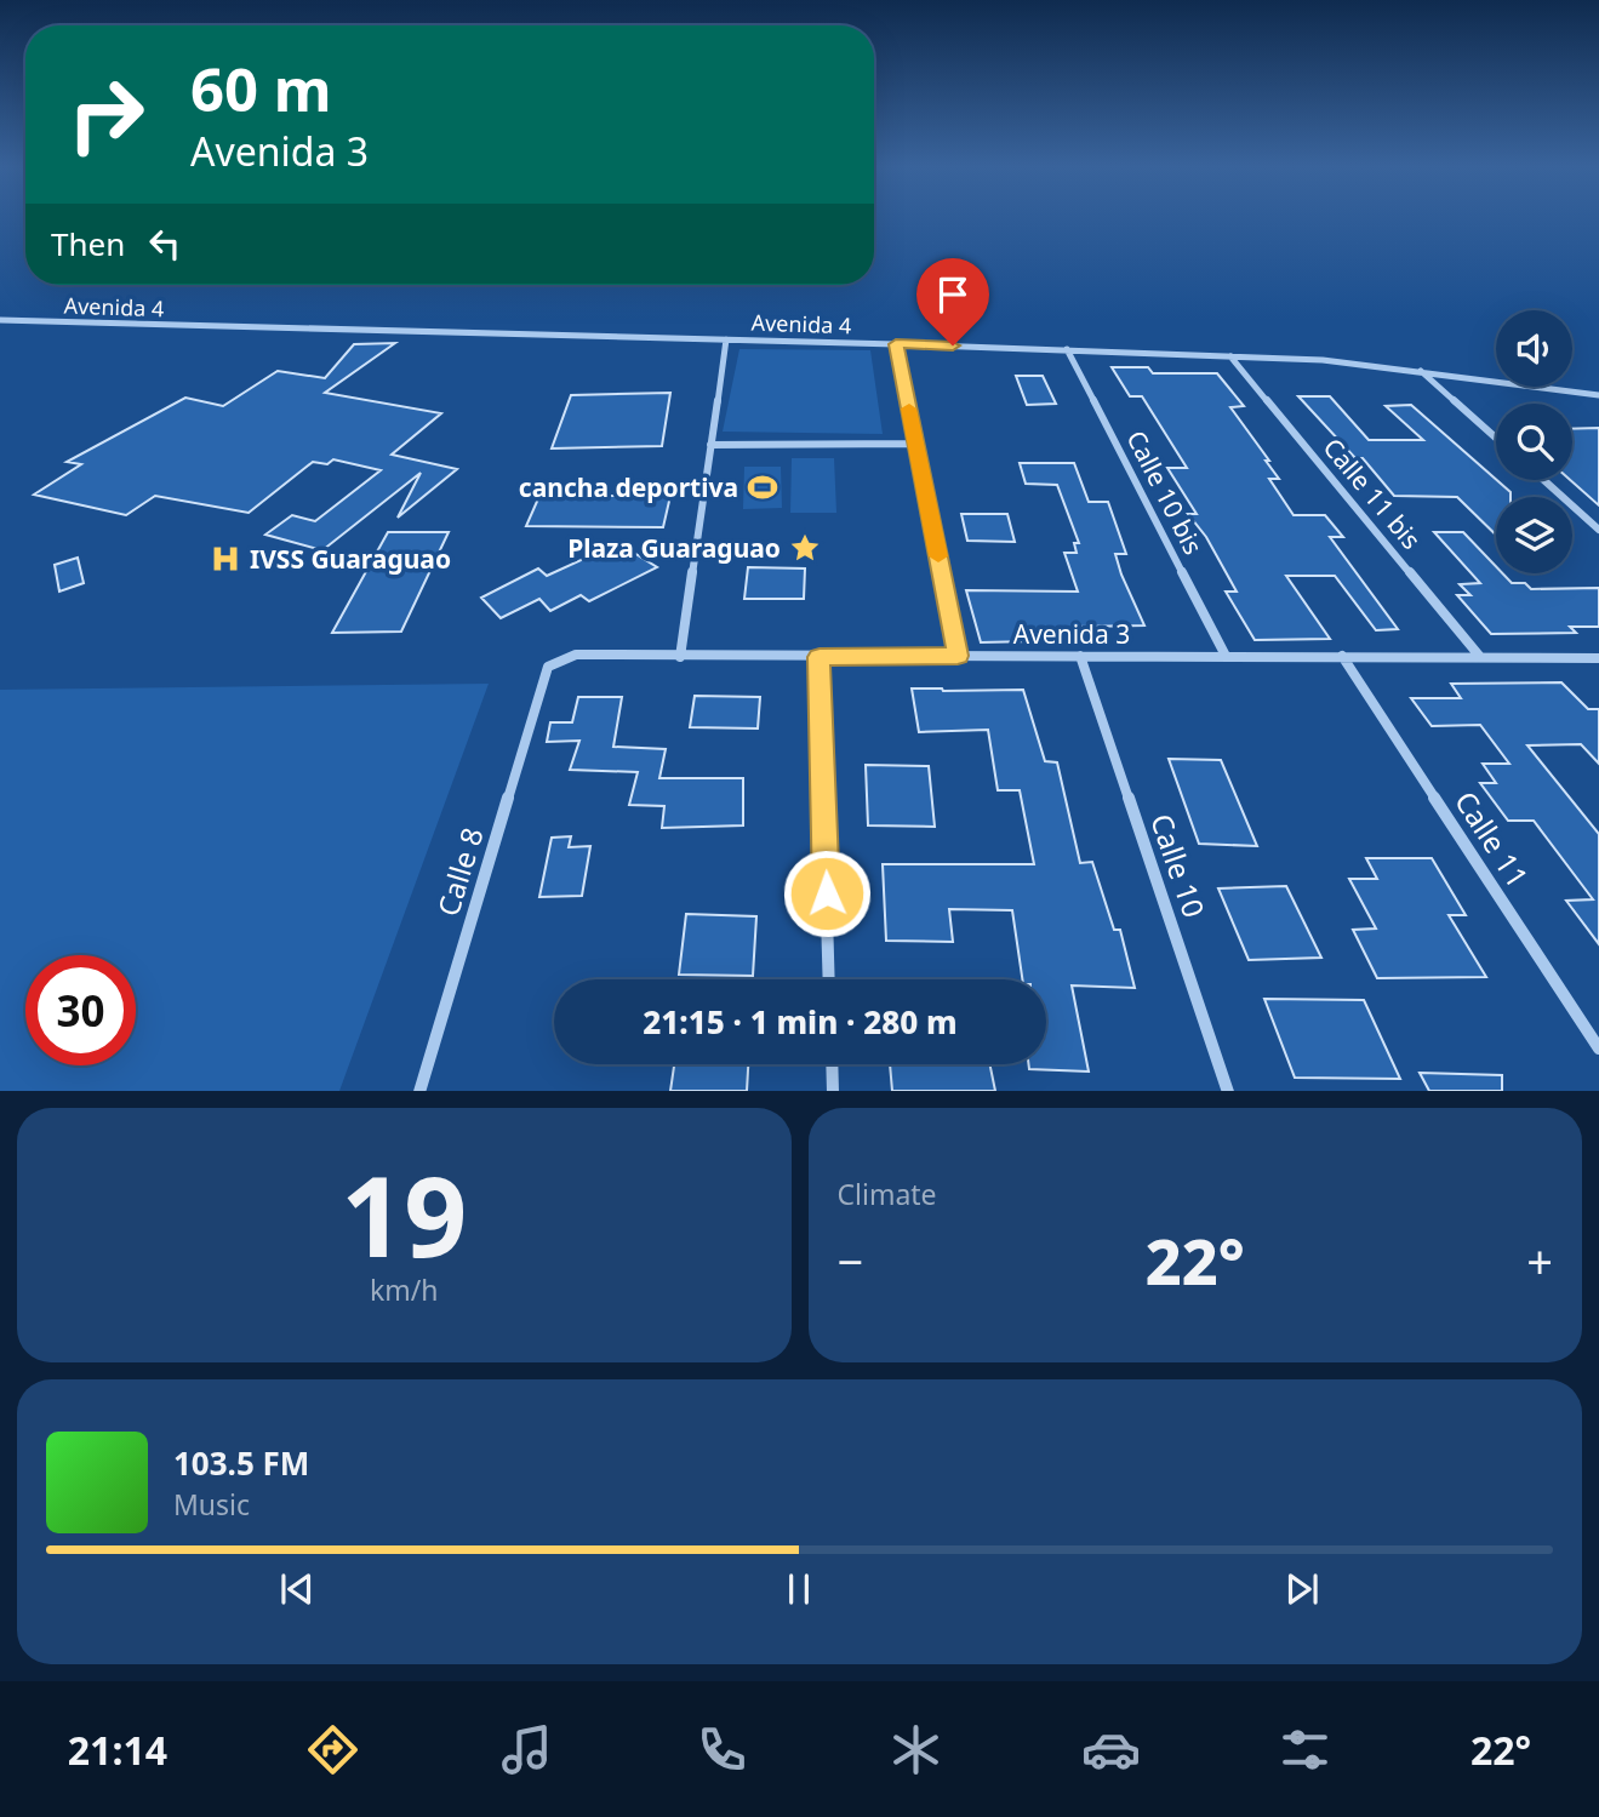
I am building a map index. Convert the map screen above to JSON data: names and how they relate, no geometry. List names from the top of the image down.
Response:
{
  "streets": {
    "street": [
      "Avenida 4",
      "Calle 10 bis",
      "Calle 11 bis",
      "Avenida 3",
      "Calle 11",
      "Calle 10",
      "Calle 8"
    ]
  },
  "crossings": [
    ["Avenida 4", "Calle 10 bis"],
    ["Avenida 4", "Calle 11 bis"],
    ["Calle 10 bis", "Avenida 3"],
    ["Calle 11 bis", "Avenida 3"],
    ["Avenida 3", "Calle 11"],
    ["Avenida 3", "Calle 10"],
    ["Avenida 3", "Calle 8"]
  ],
  "places": {
    "sports": ["cancha deportiva"],
    "place": ["Plaza Guaraguao"],
    "hospital": ["IVSS Guaraguao"]
  },
  "page": {
    "turn": ["60 m", "Avenida 3"],
    "then": "Then",
    "limit": "30",
    "trip": "21:15 · 1 min · 280 m",
    "tile": [
      ["19", "km/h"],
      "Climate"
    ],
    "heat": ["−", "22°", "+"],
    "song": ["103.5 FM", "Music"],
    "tabs": ["21:14", "22°"]
  }
}
